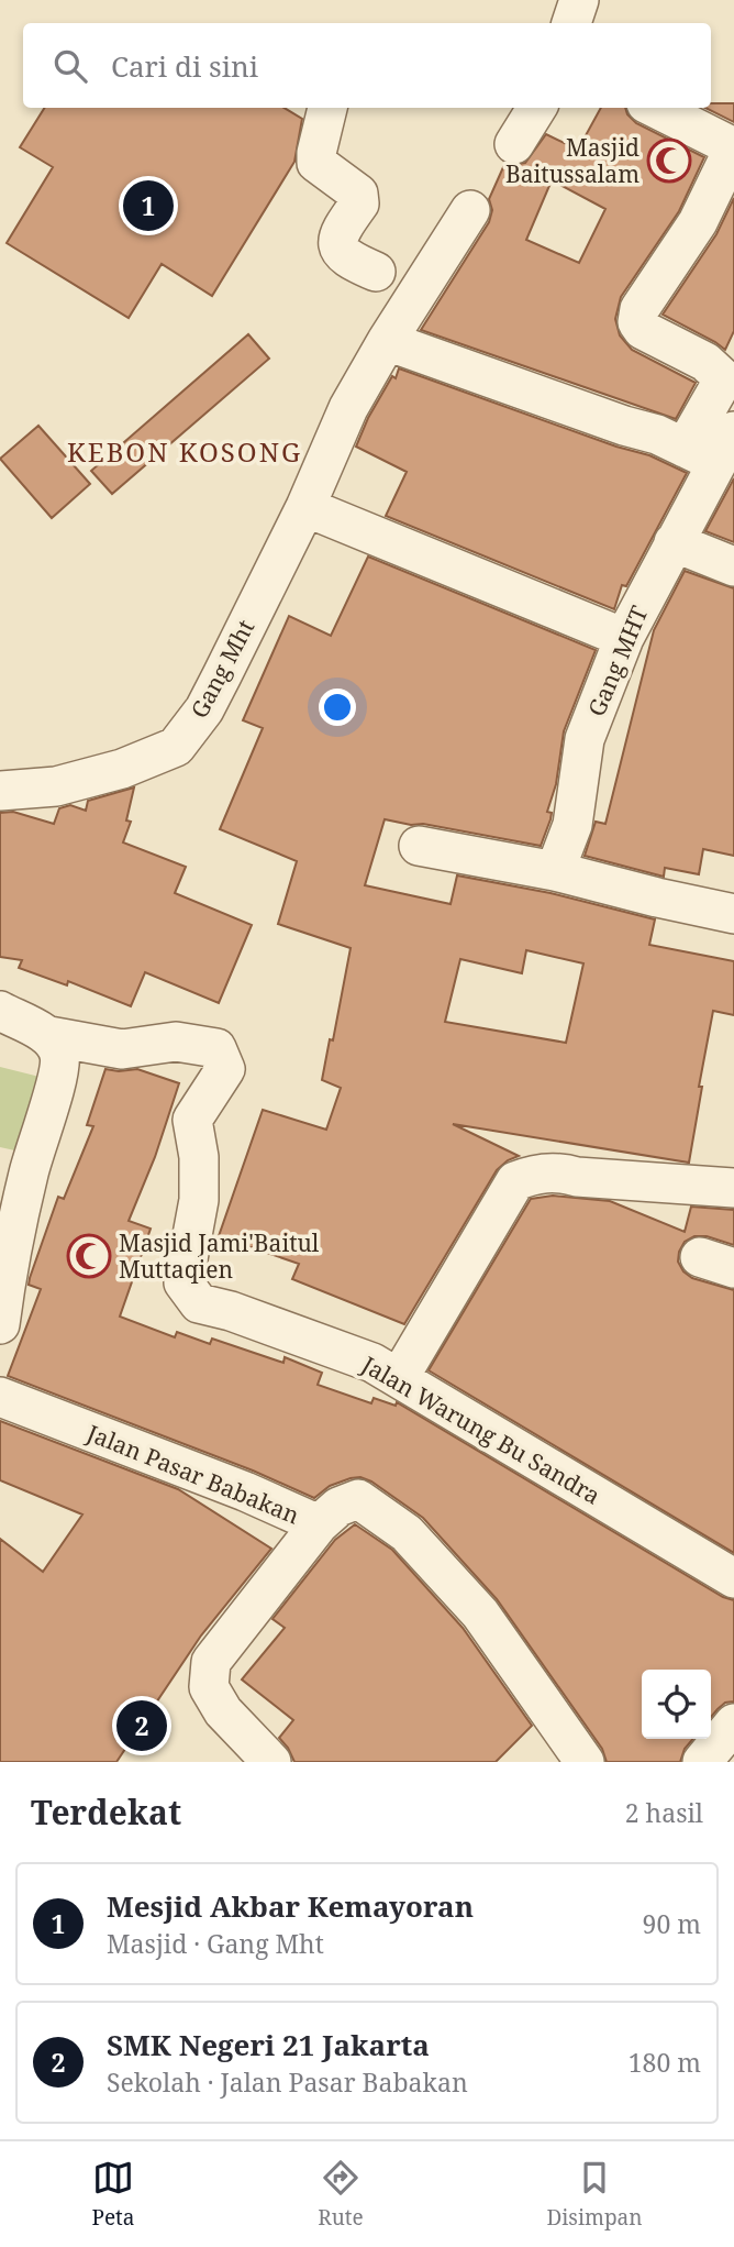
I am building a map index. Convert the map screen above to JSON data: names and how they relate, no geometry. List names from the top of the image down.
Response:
{
  "streets": {
    "street": [
      "Gang MHT",
      "Gang Mht",
      "Jalan Warung Bu Sandra",
      "Jalan Pasar Babakan"
    ]
  },
  "crossings": [
    ["Gang MHT", "Gang Mht"]
  ],
  "districts": ["KEBON KOSONG"],
  "places": {
    "mosque": ["Masjid Baitussalam", "Masjid Jami'Baitul Muttaqien"]
  },
  "page": {
    "search": "Cari di sini",
    "pins": ["1", "2"],
    "heading": ["Terdekat", "2 hasil"],
    "list": [
      {
        "mark": "1",
        "name": "Mesjid Akbar Kemayoran",
        "note": "Masjid · Gang Mht",
        "value": "90 m"
      },
      {
        "mark": "2",
        "name": "SMK Negeri 21 Jakarta",
        "note": "Sekolah · Jalan Pasar Babakan",
        "value": "180 m"
      }
    ],
    "nav": ["Peta", "Rute", "Disimpan"]
  }
}
